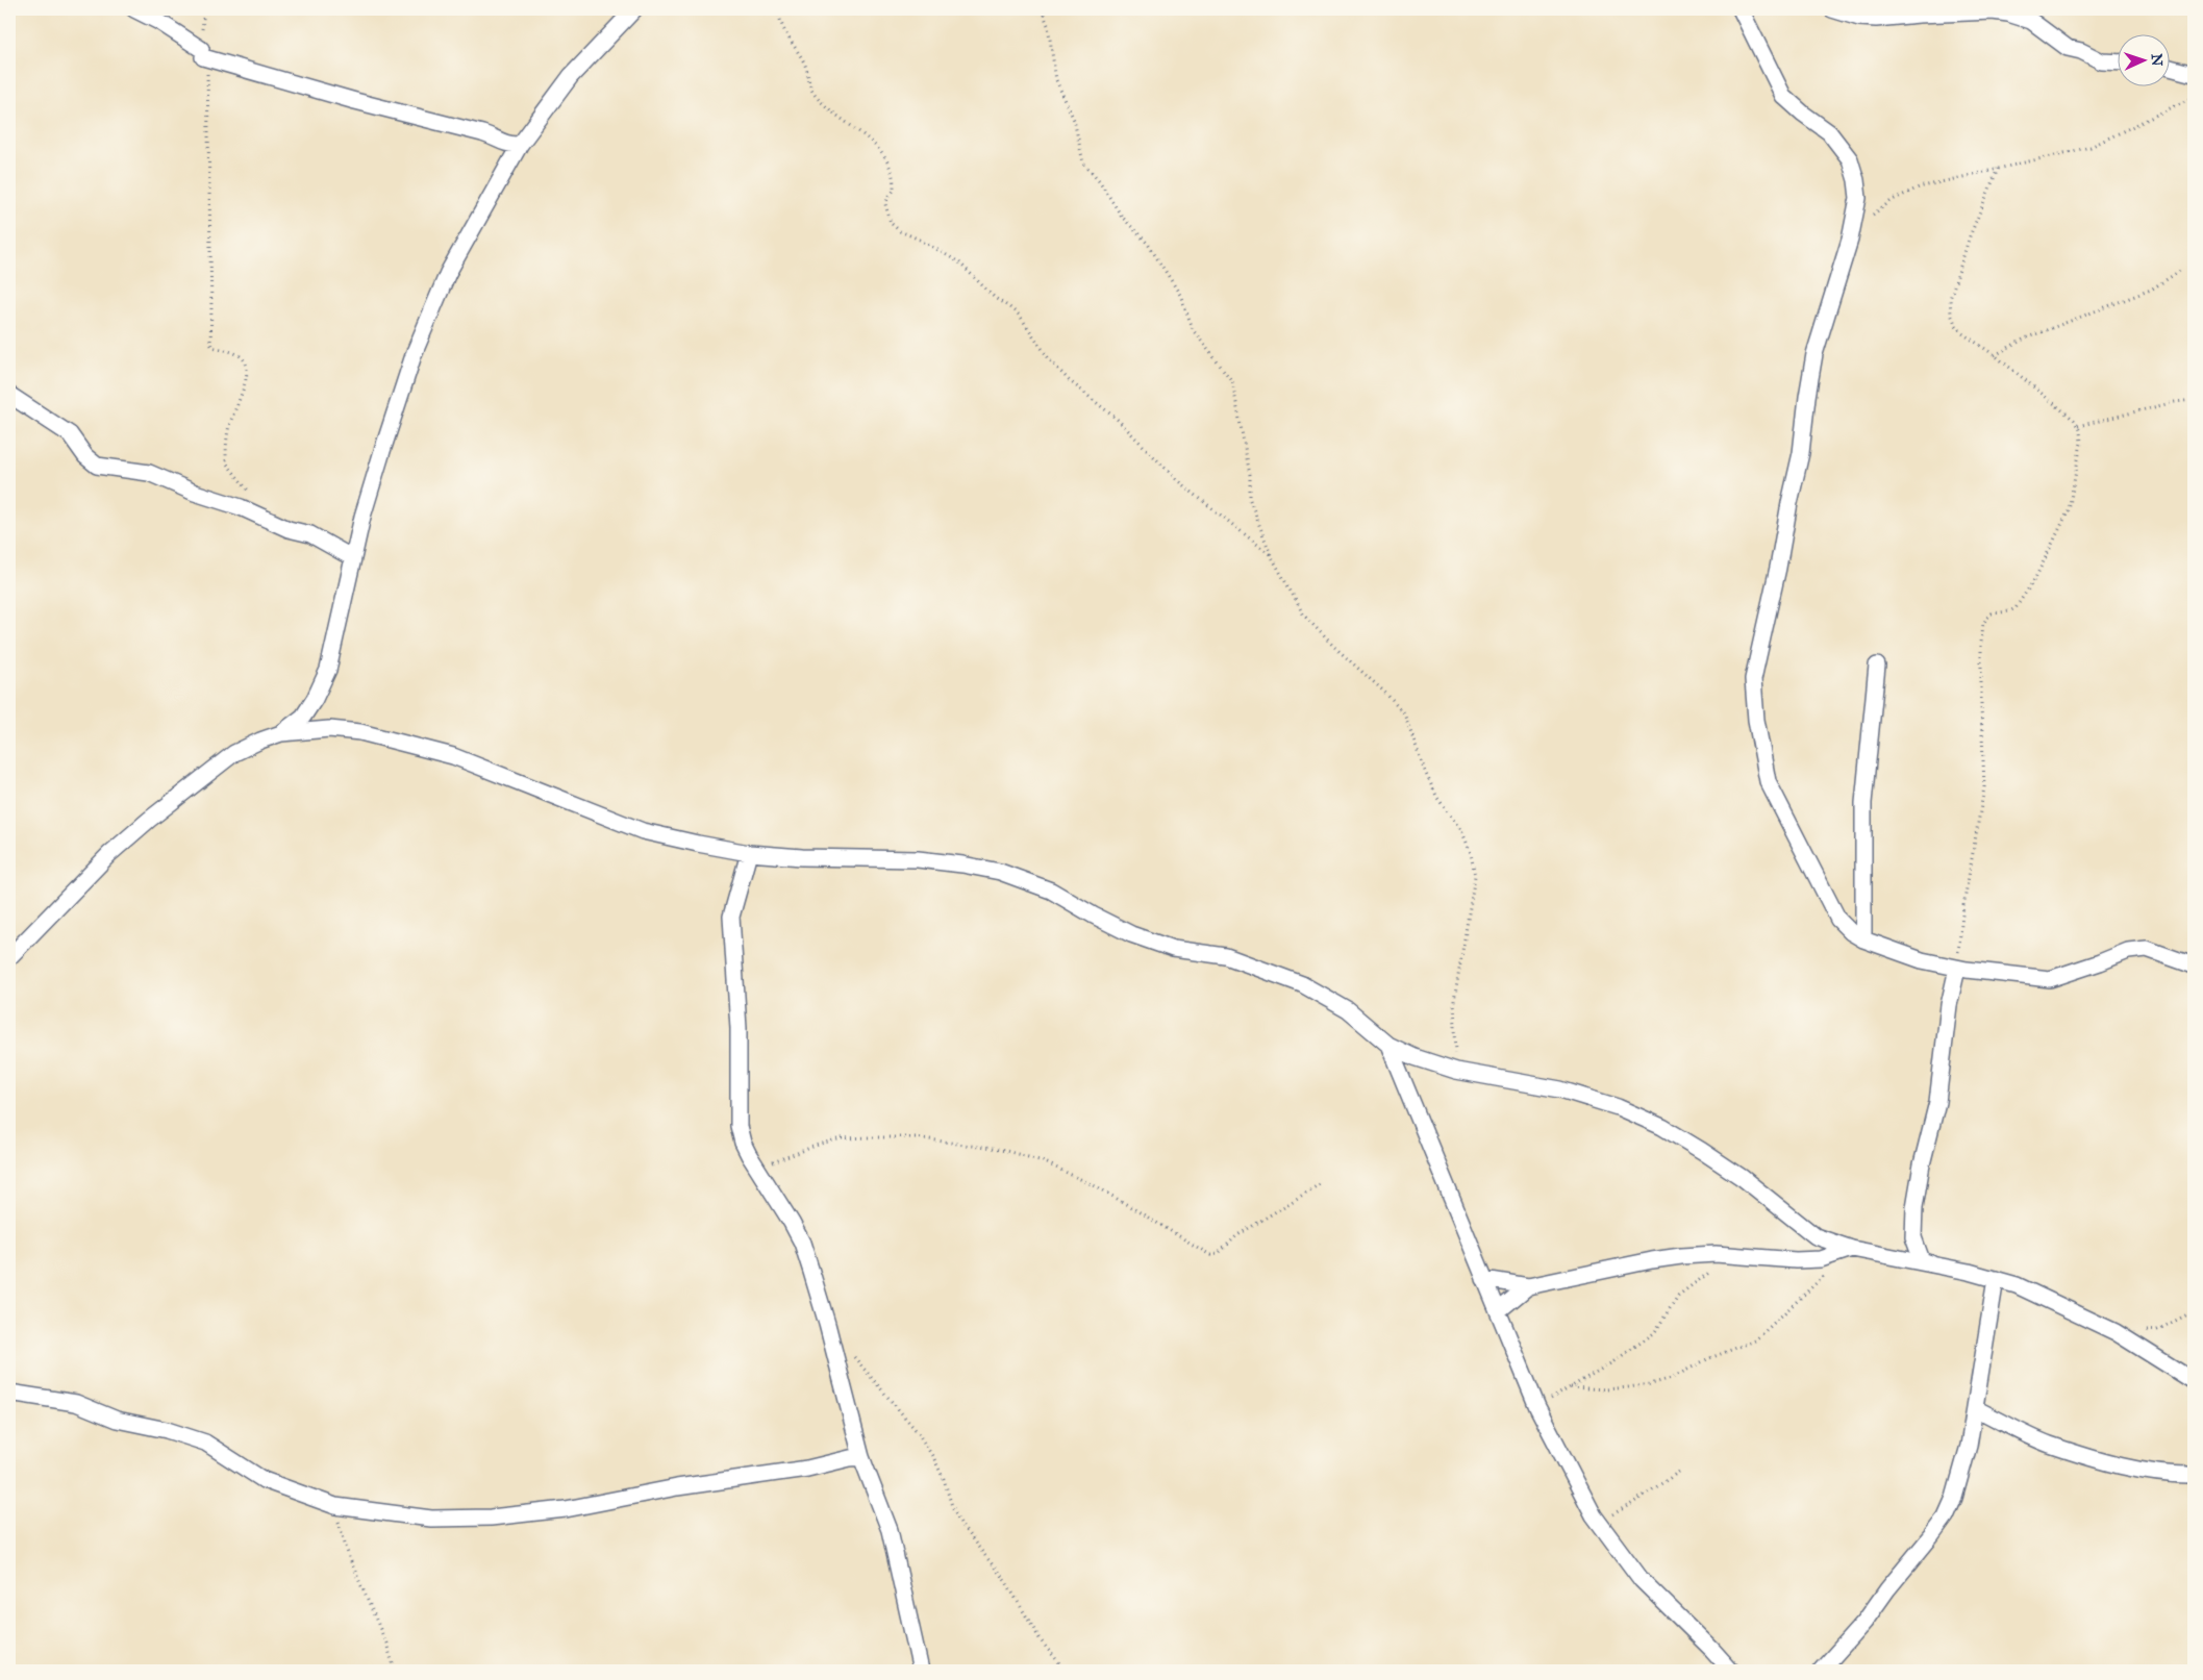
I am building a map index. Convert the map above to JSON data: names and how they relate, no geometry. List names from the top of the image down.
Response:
{
  "north": "right"
}
